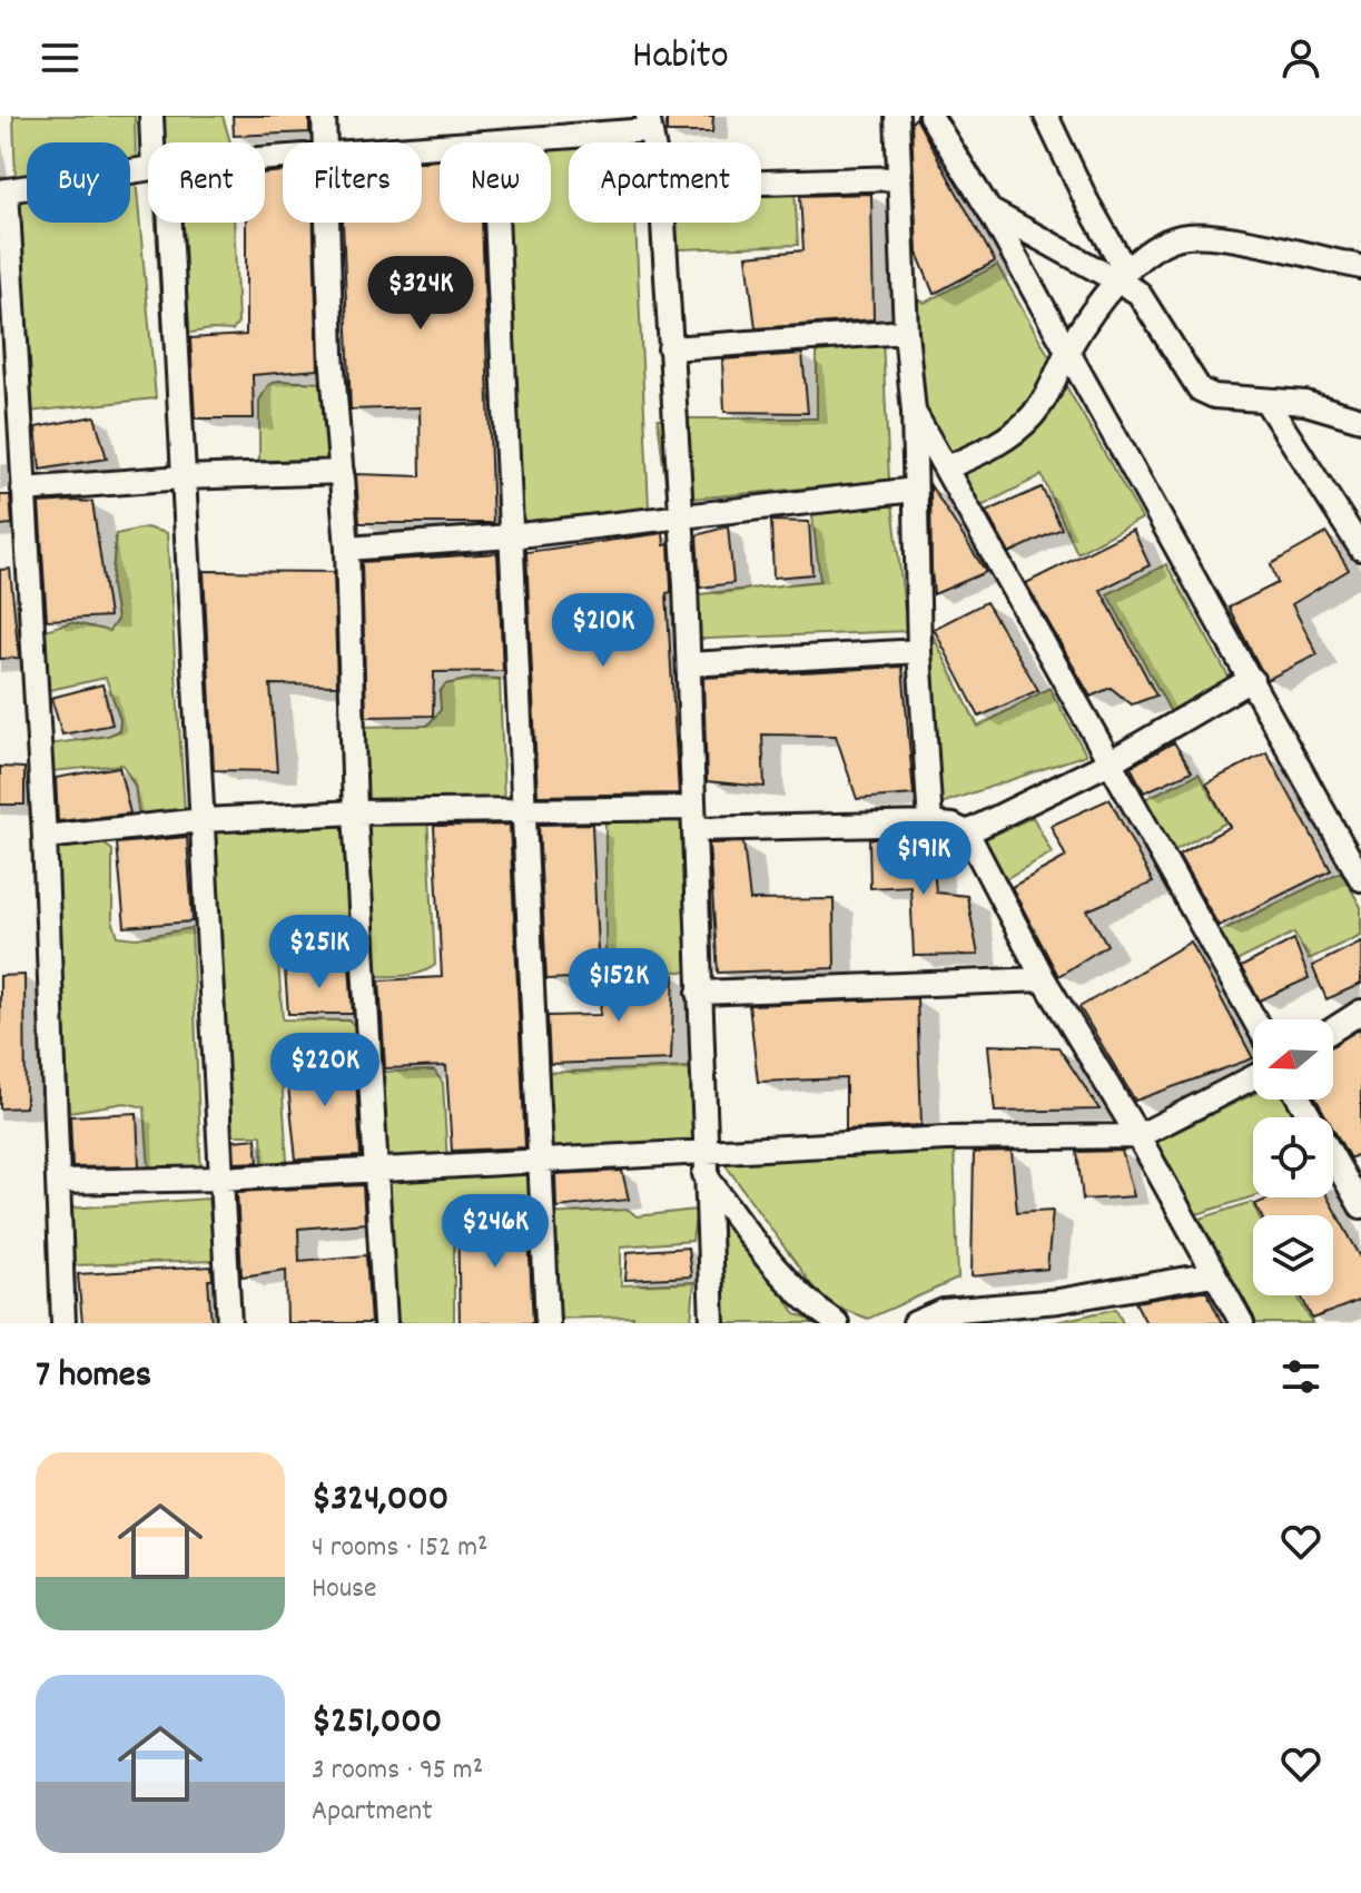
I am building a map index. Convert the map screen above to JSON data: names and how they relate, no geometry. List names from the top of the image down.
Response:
{
  "north": "left",
  "page": {
    "header": "Habito",
    "chip": [
      "Buy",
      "Rent",
      "Filters",
      "New",
      "Apartment"
    ],
    "price": [
      "$324K",
      "$210K",
      "$191K",
      "$251K",
      "$152K",
      "$220K",
      "$246K"
    ],
    "heading": "7 homes",
    "list": [
      {
        "name": "$324,000",
        "note": "4 rooms · 152 m² · House"
      },
      {
        "name": "$251,000",
        "note": "3 rooms · 95 m² · Apartment"
      }
    ]
  }
}
